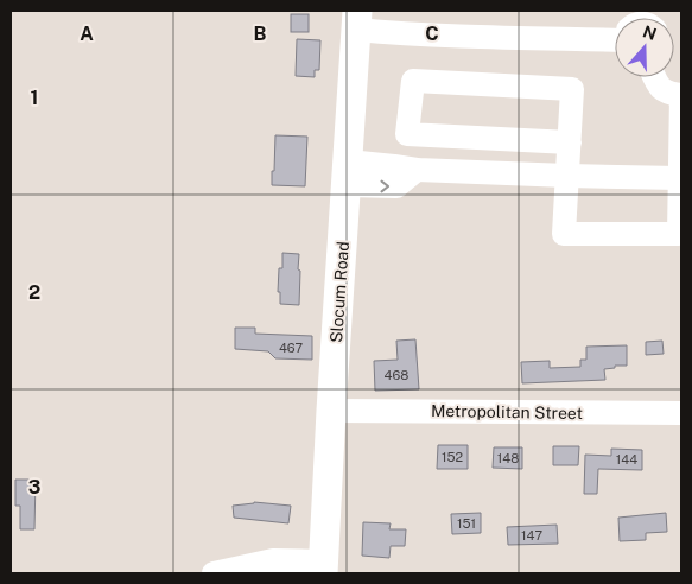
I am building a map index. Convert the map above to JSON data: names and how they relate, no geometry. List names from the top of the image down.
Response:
{
  "streets": {
    "main road": ["Slocum Road"],
    "street": ["Metropolitan Street"]
  },
  "crossings": [
    ["Slocum Road", "Metropolitan Street"]
  ],
  "house_numbers": [
    "467",
    "468",
    "152",
    "148",
    "144",
    "151",
    "147"
  ],
  "north": "top",
  "grid": {
    "columns": ["A", "B", "C"],
    "rows": ["1", "2", "3"]
  }
}
